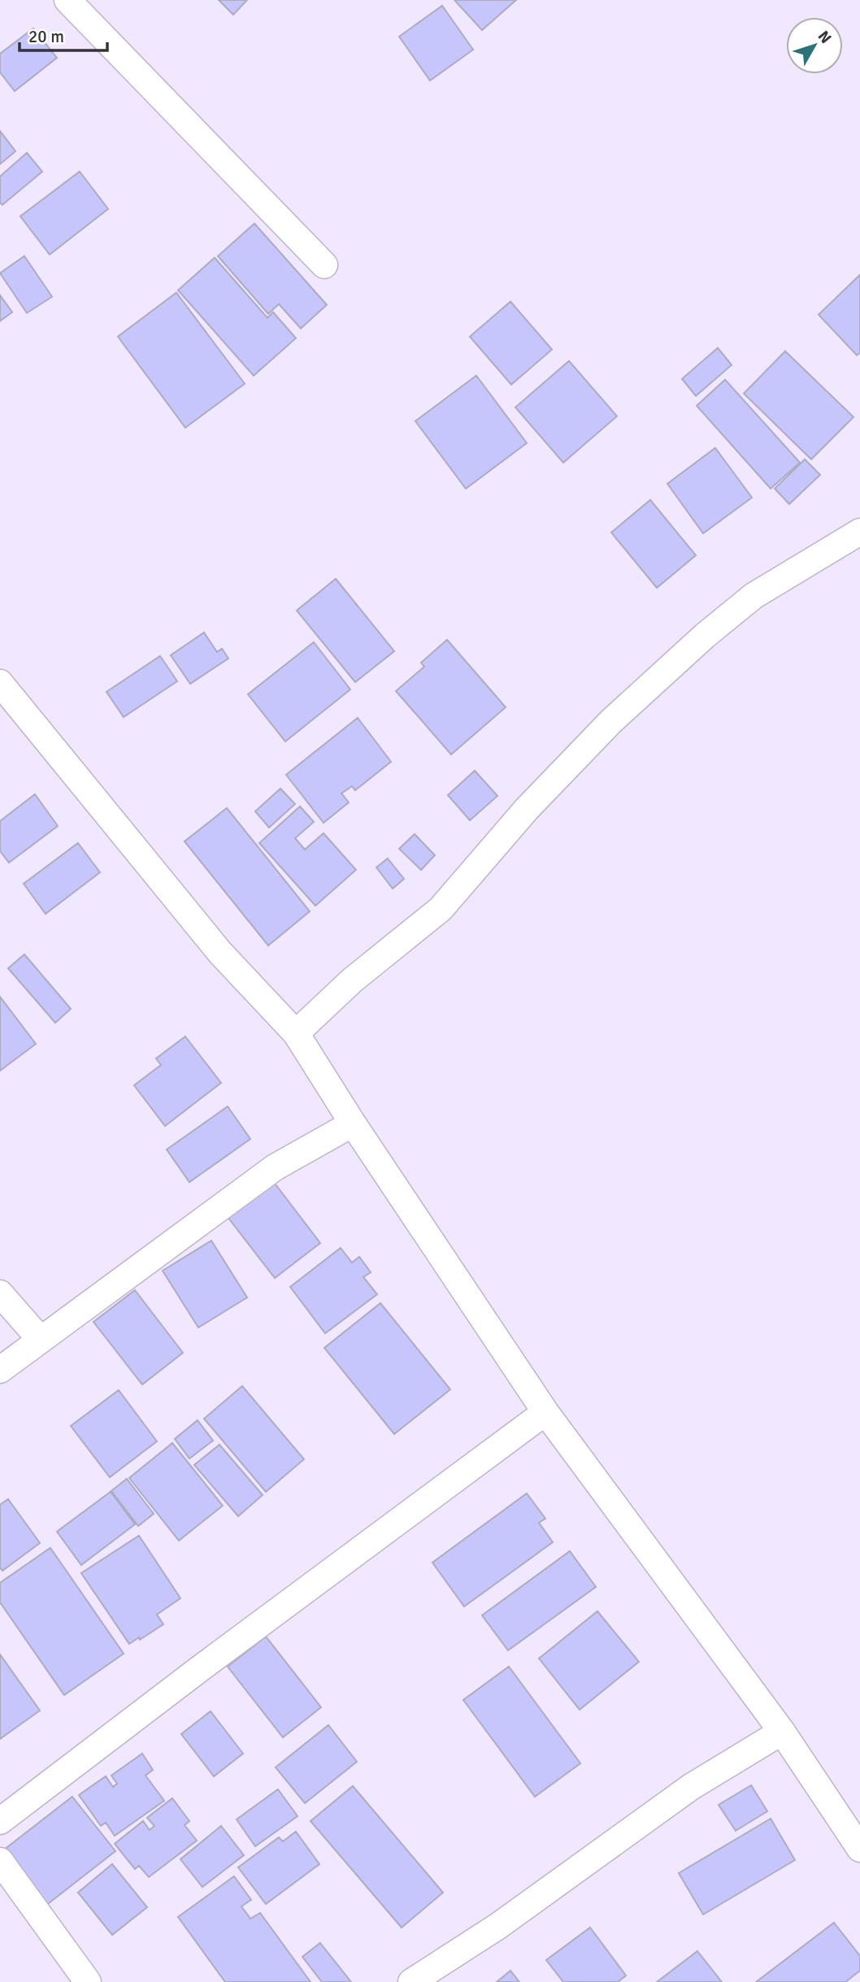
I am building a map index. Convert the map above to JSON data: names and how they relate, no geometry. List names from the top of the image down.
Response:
{
  "scale_bar": "20 m",
  "north": "top right"
}
